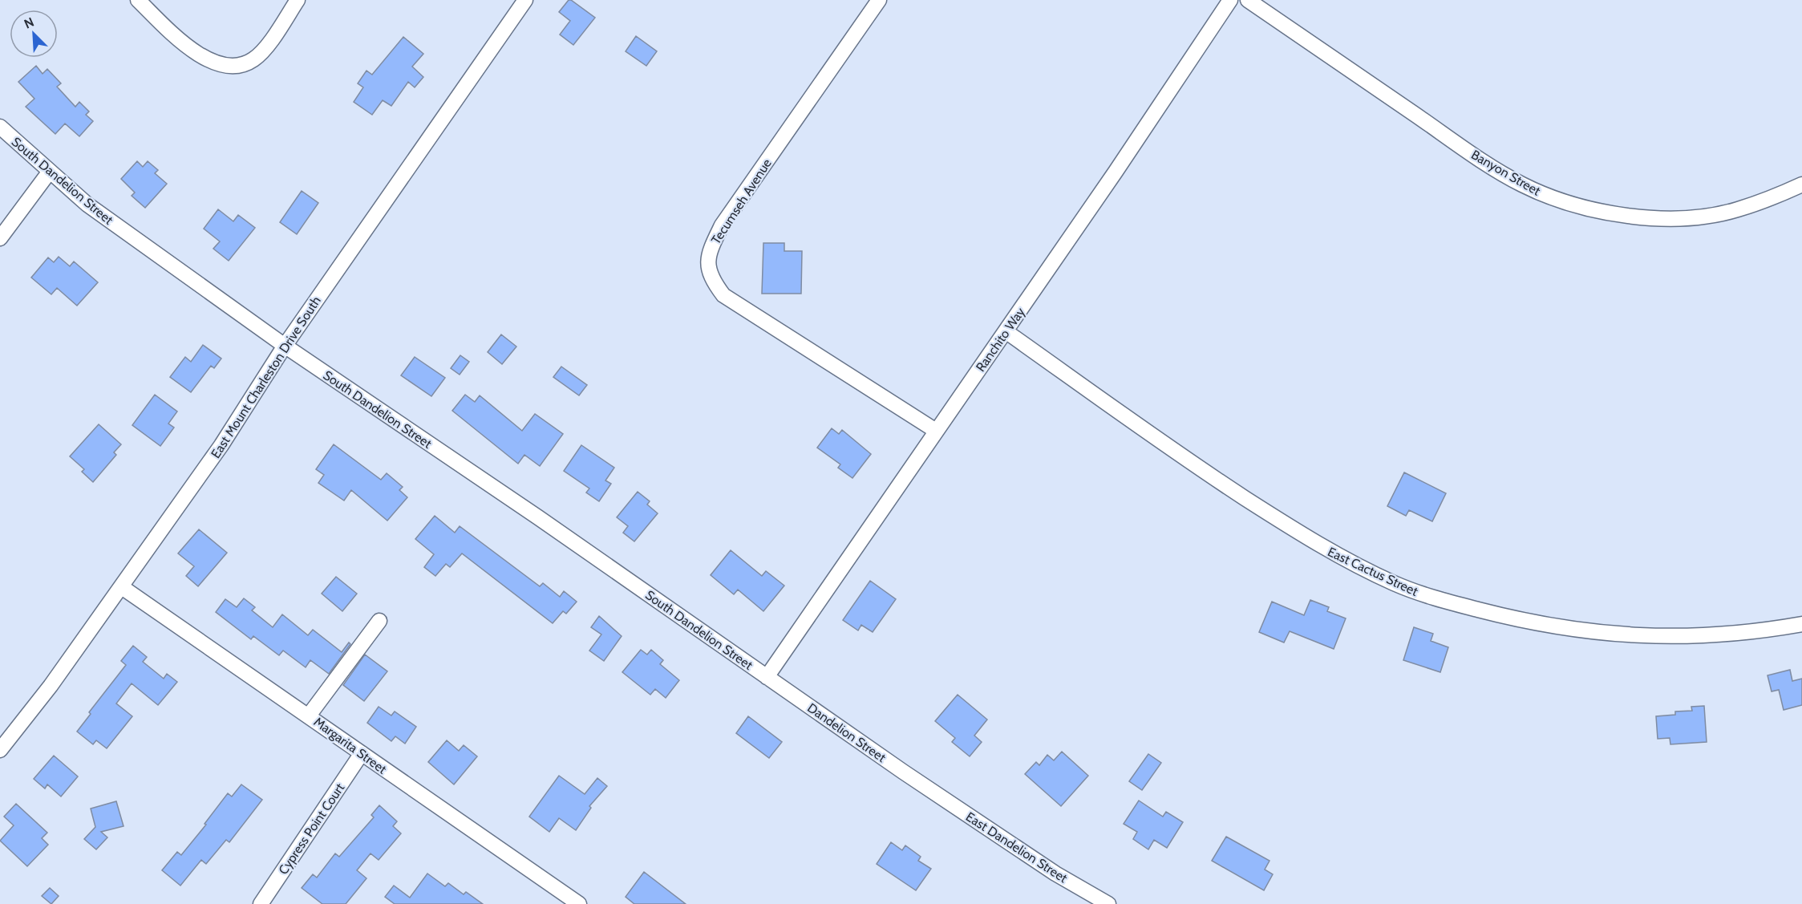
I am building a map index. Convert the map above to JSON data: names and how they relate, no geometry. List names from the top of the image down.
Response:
{
  "streets": {
    "street": [
      "Banyon Street",
      "South Dandelion Street",
      "Tecumseh Avenue",
      "Ranchito Way",
      "East Mount Charleston Drive South",
      "East Cactus Street",
      "Dandelion Street",
      "Margarita Street",
      "Cypress Point Court",
      "East Dandelion Street"
    ]
  },
  "crossings": [
    ["South Dandelion Street", "Ranchito Way"],
    ["South Dandelion Street", "East Mount Charleston Drive South"],
    ["South Dandelion Street", "Dandelion Street"],
    ["Tecumseh Avenue", "Ranchito Way"],
    ["Ranchito Way", "East Cactus Street"],
    ["Ranchito Way", "Dandelion Street"],
    ["East Mount Charleston Drive South", "Margarita Street"],
    ["Dandelion Street", "East Dandelion Street"],
    ["Margarita Street", "Cypress Point Court"]
  ],
  "north": "top left"
}
